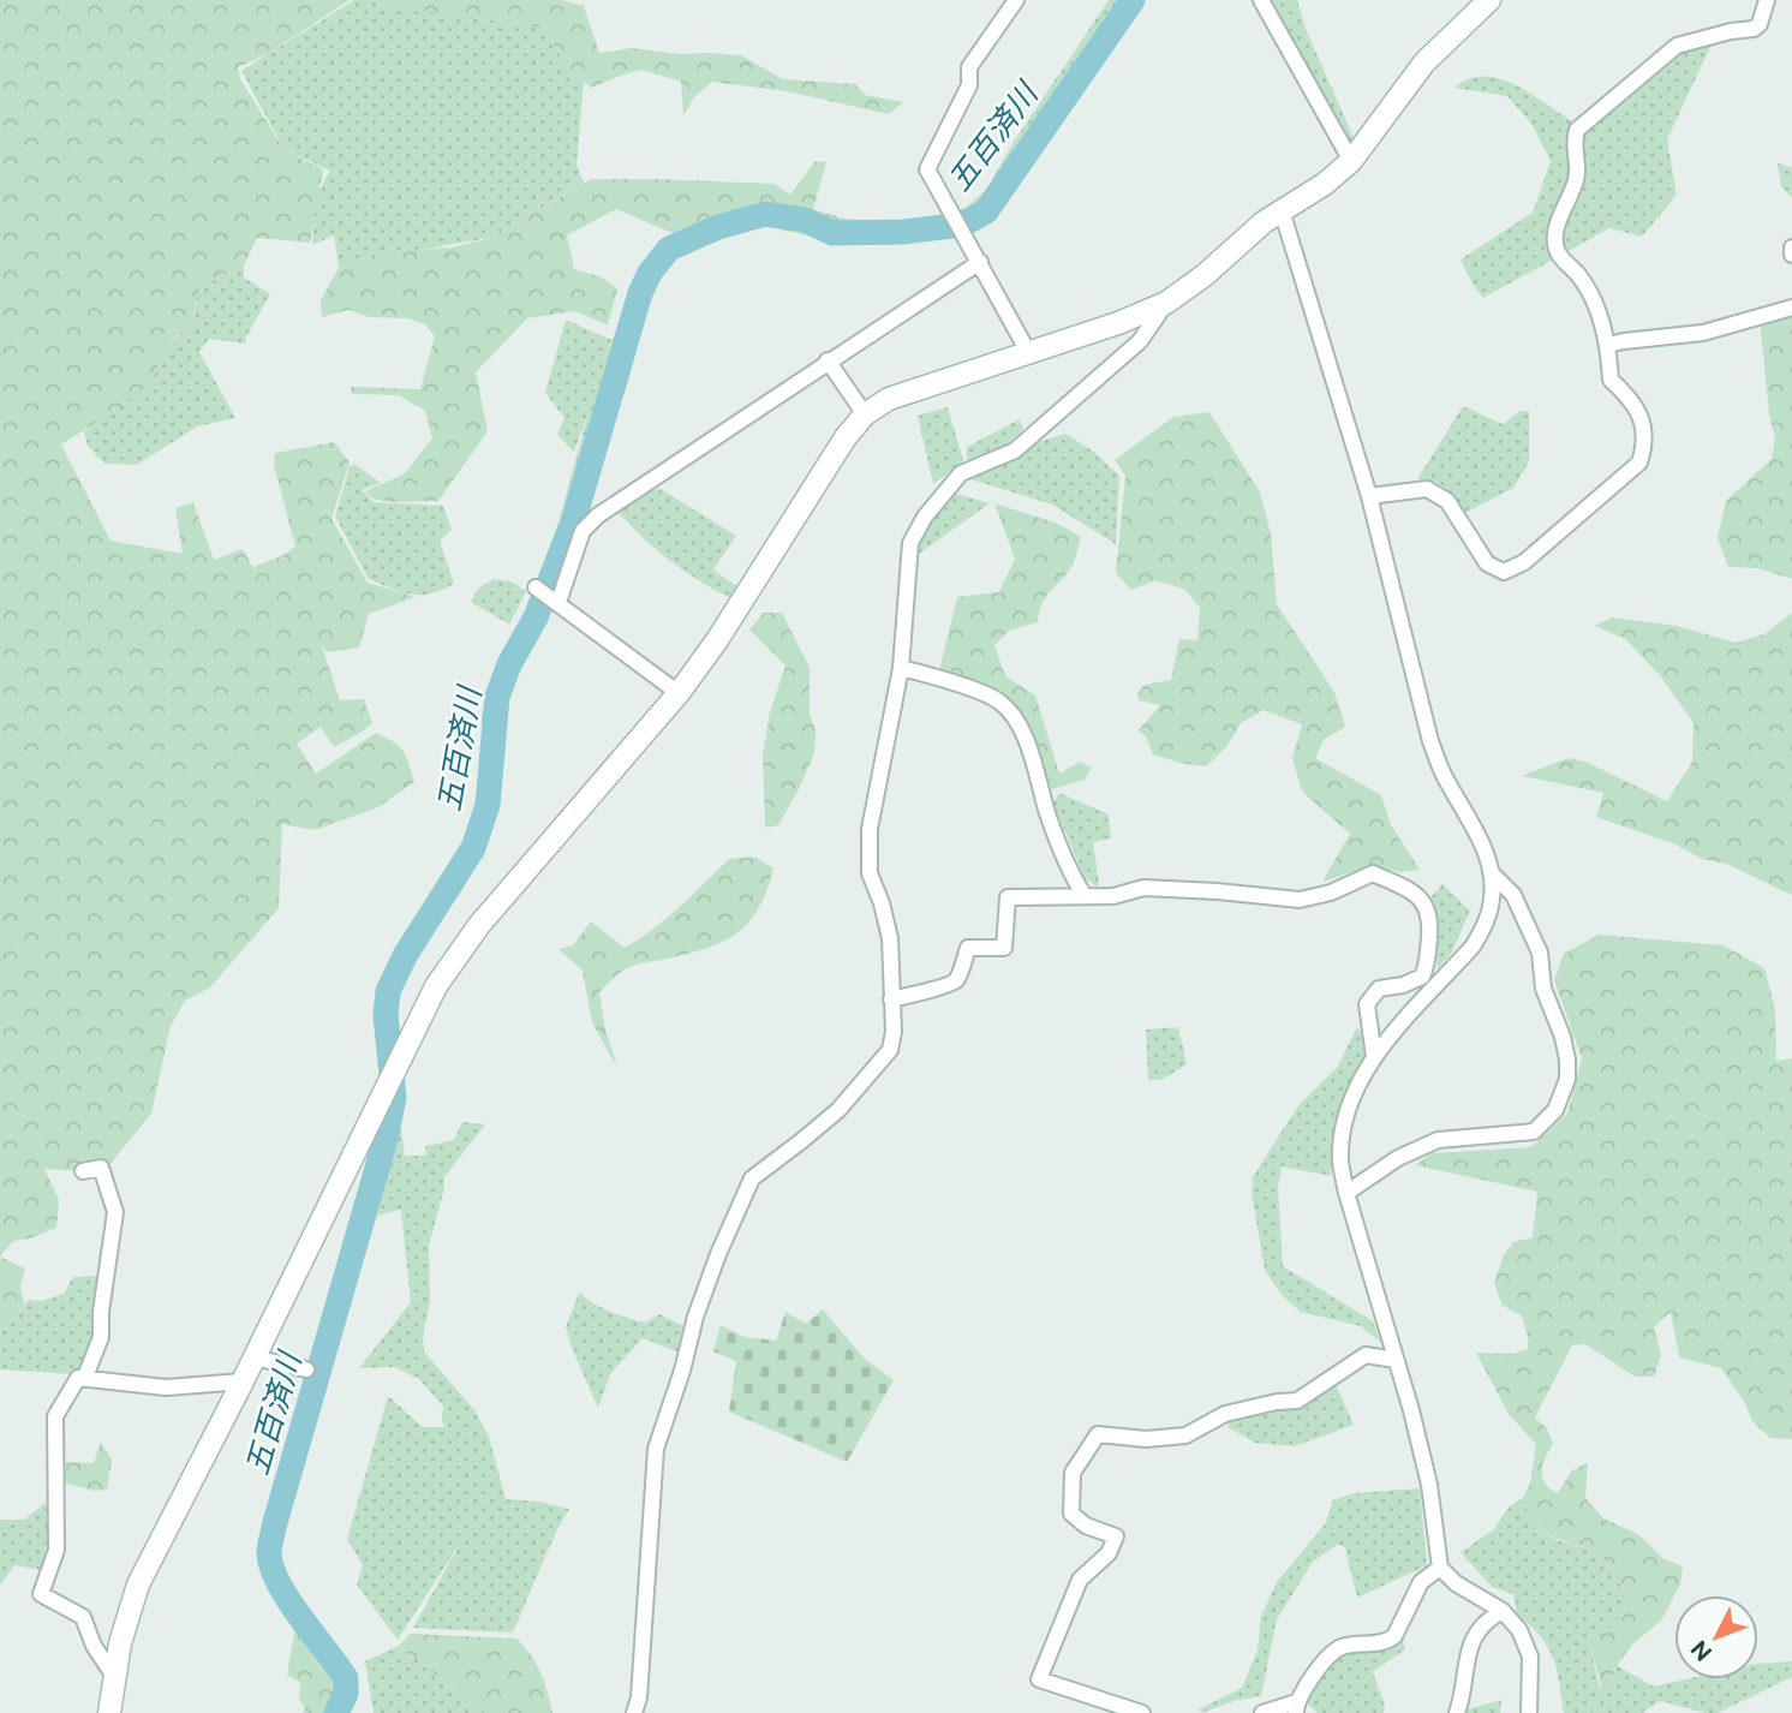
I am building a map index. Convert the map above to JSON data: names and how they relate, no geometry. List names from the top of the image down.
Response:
{
  "water": ["五百済川"],
  "north": "bottom left"
}
